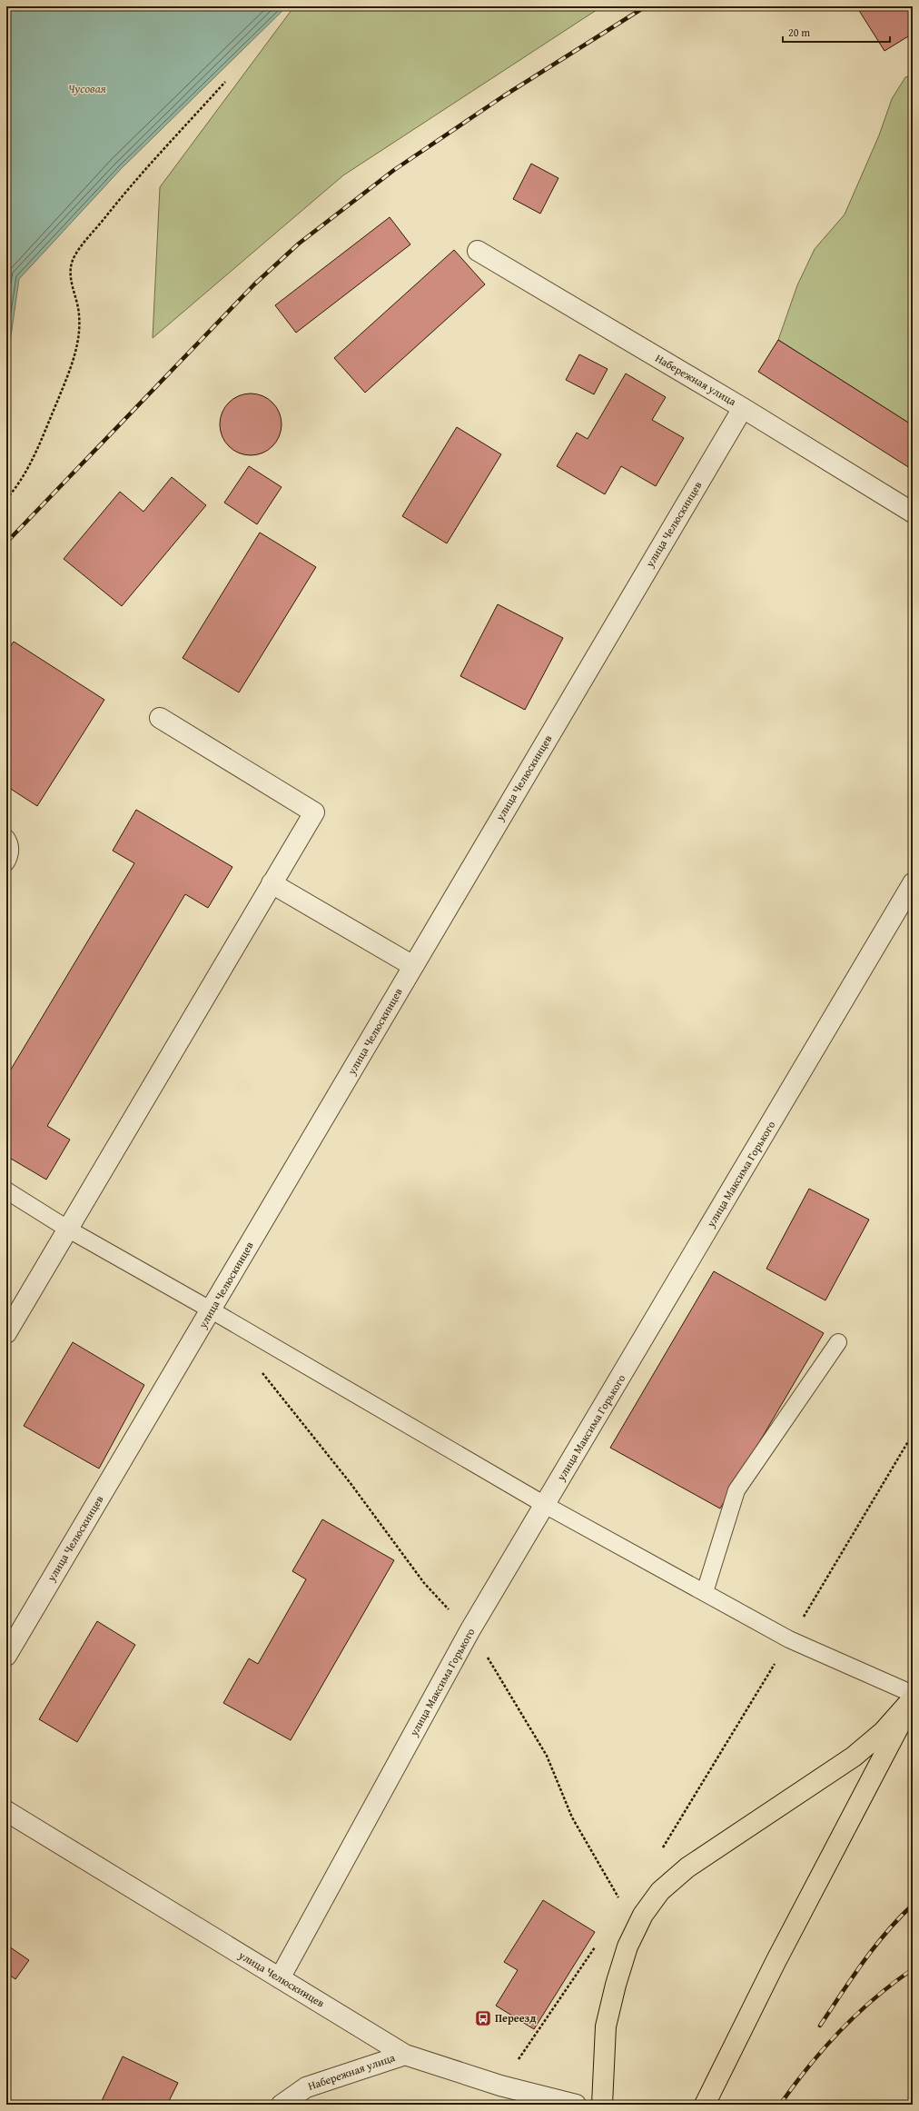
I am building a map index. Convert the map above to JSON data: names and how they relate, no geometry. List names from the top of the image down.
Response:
{
  "streets": {
    "street": ["Набережная улица", "улица Челюскинцев", "улица Максима Горького"]
  },
  "crossings": [
    ["Набережная улица", "улица Челюскинцев"],
    ["улица Челюскинцев", "улица Максима Горького"]
  ],
  "water": ["Чусовая"],
  "places": {
    "bus stop": ["Переезд"]
  },
  "scale_bar": "20 m"
}
